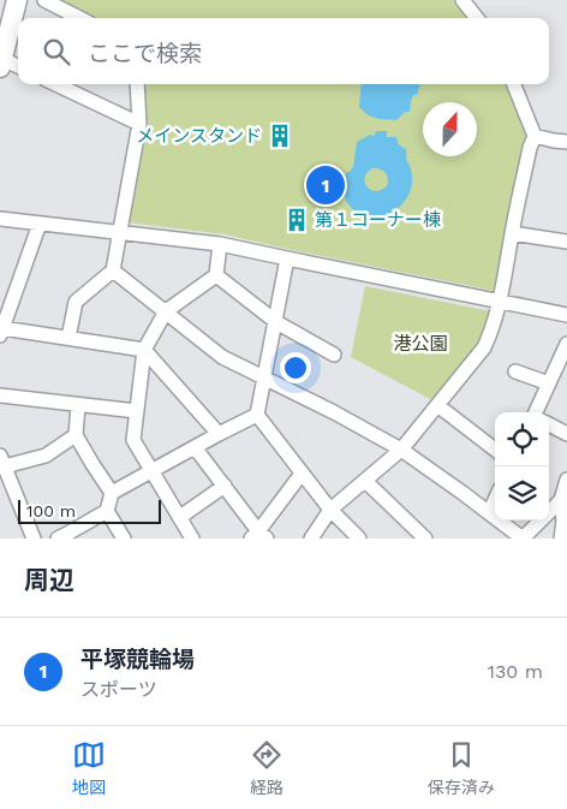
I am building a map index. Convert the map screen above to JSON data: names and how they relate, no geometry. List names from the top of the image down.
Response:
{
  "parks": ["港公園"],
  "places": {
    "building": ["メインスタンド", "第１コーナー棟"]
  },
  "scale_bar": "100 m",
  "north": "top",
  "page": {
    "search": "ここで検索",
    "pins": "1",
    "scale": "100 m",
    "heading": "周辺",
    "list": [
      {
        "mark": "1",
        "name": "平塚競輪場",
        "note": "スポーツ",
        "value": "130 m"
      }
    ],
    "nav": ["地図", "経路", "保存済み"]
  }
}
